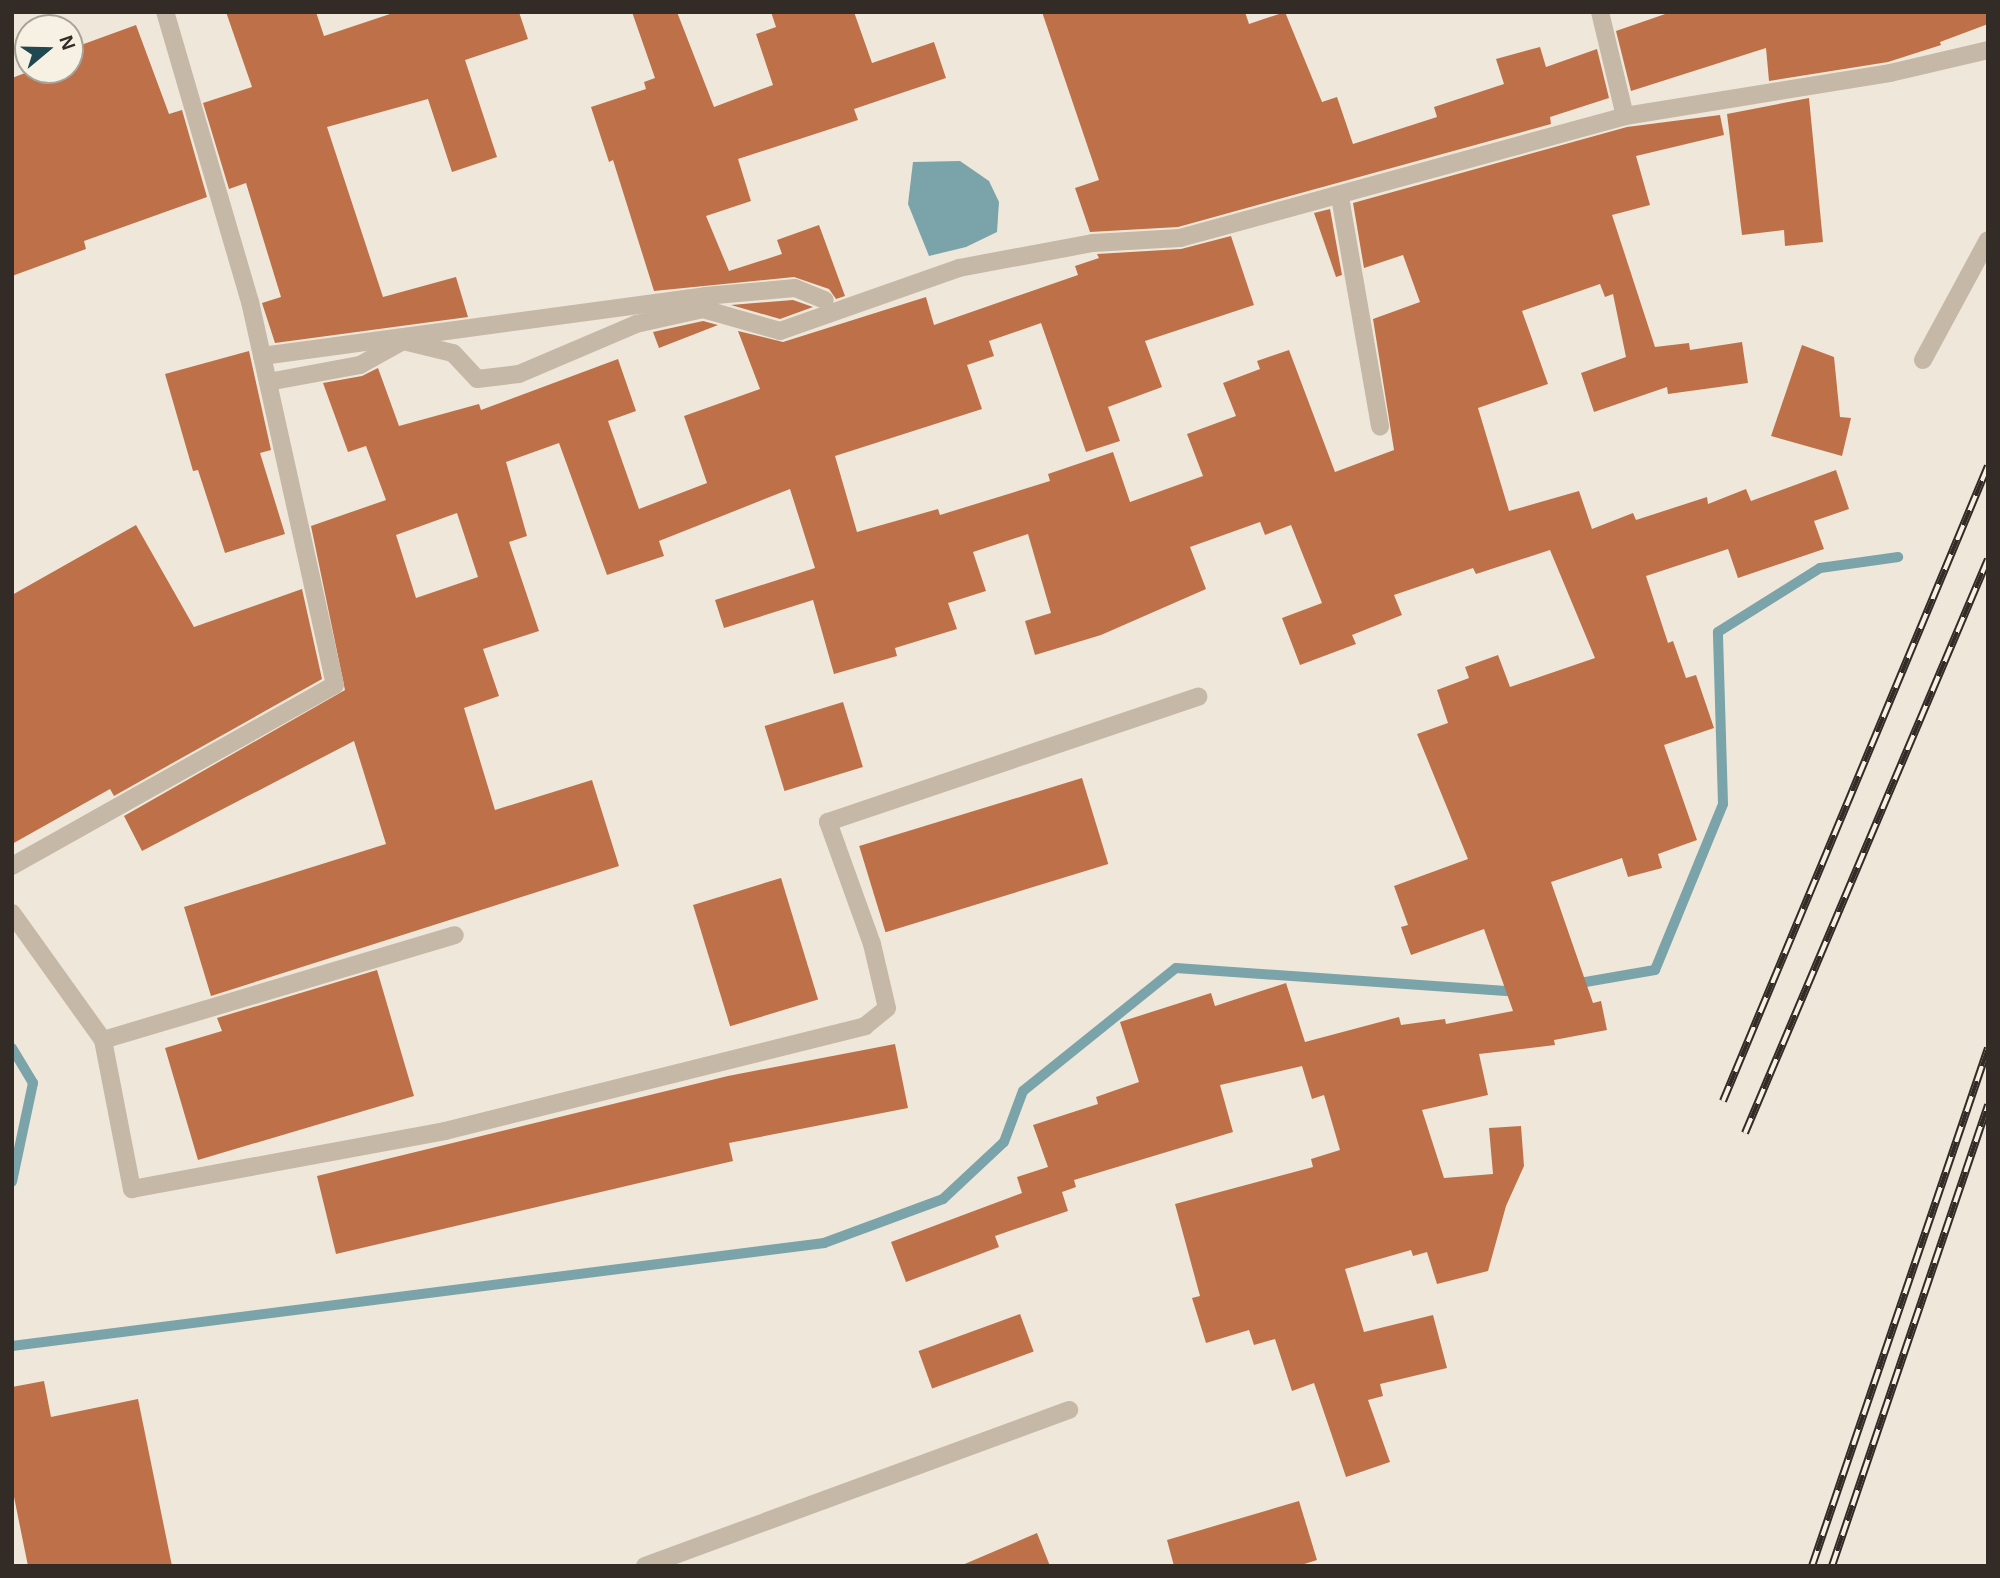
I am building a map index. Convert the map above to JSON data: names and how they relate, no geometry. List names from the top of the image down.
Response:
{
  "north": "right"
}
